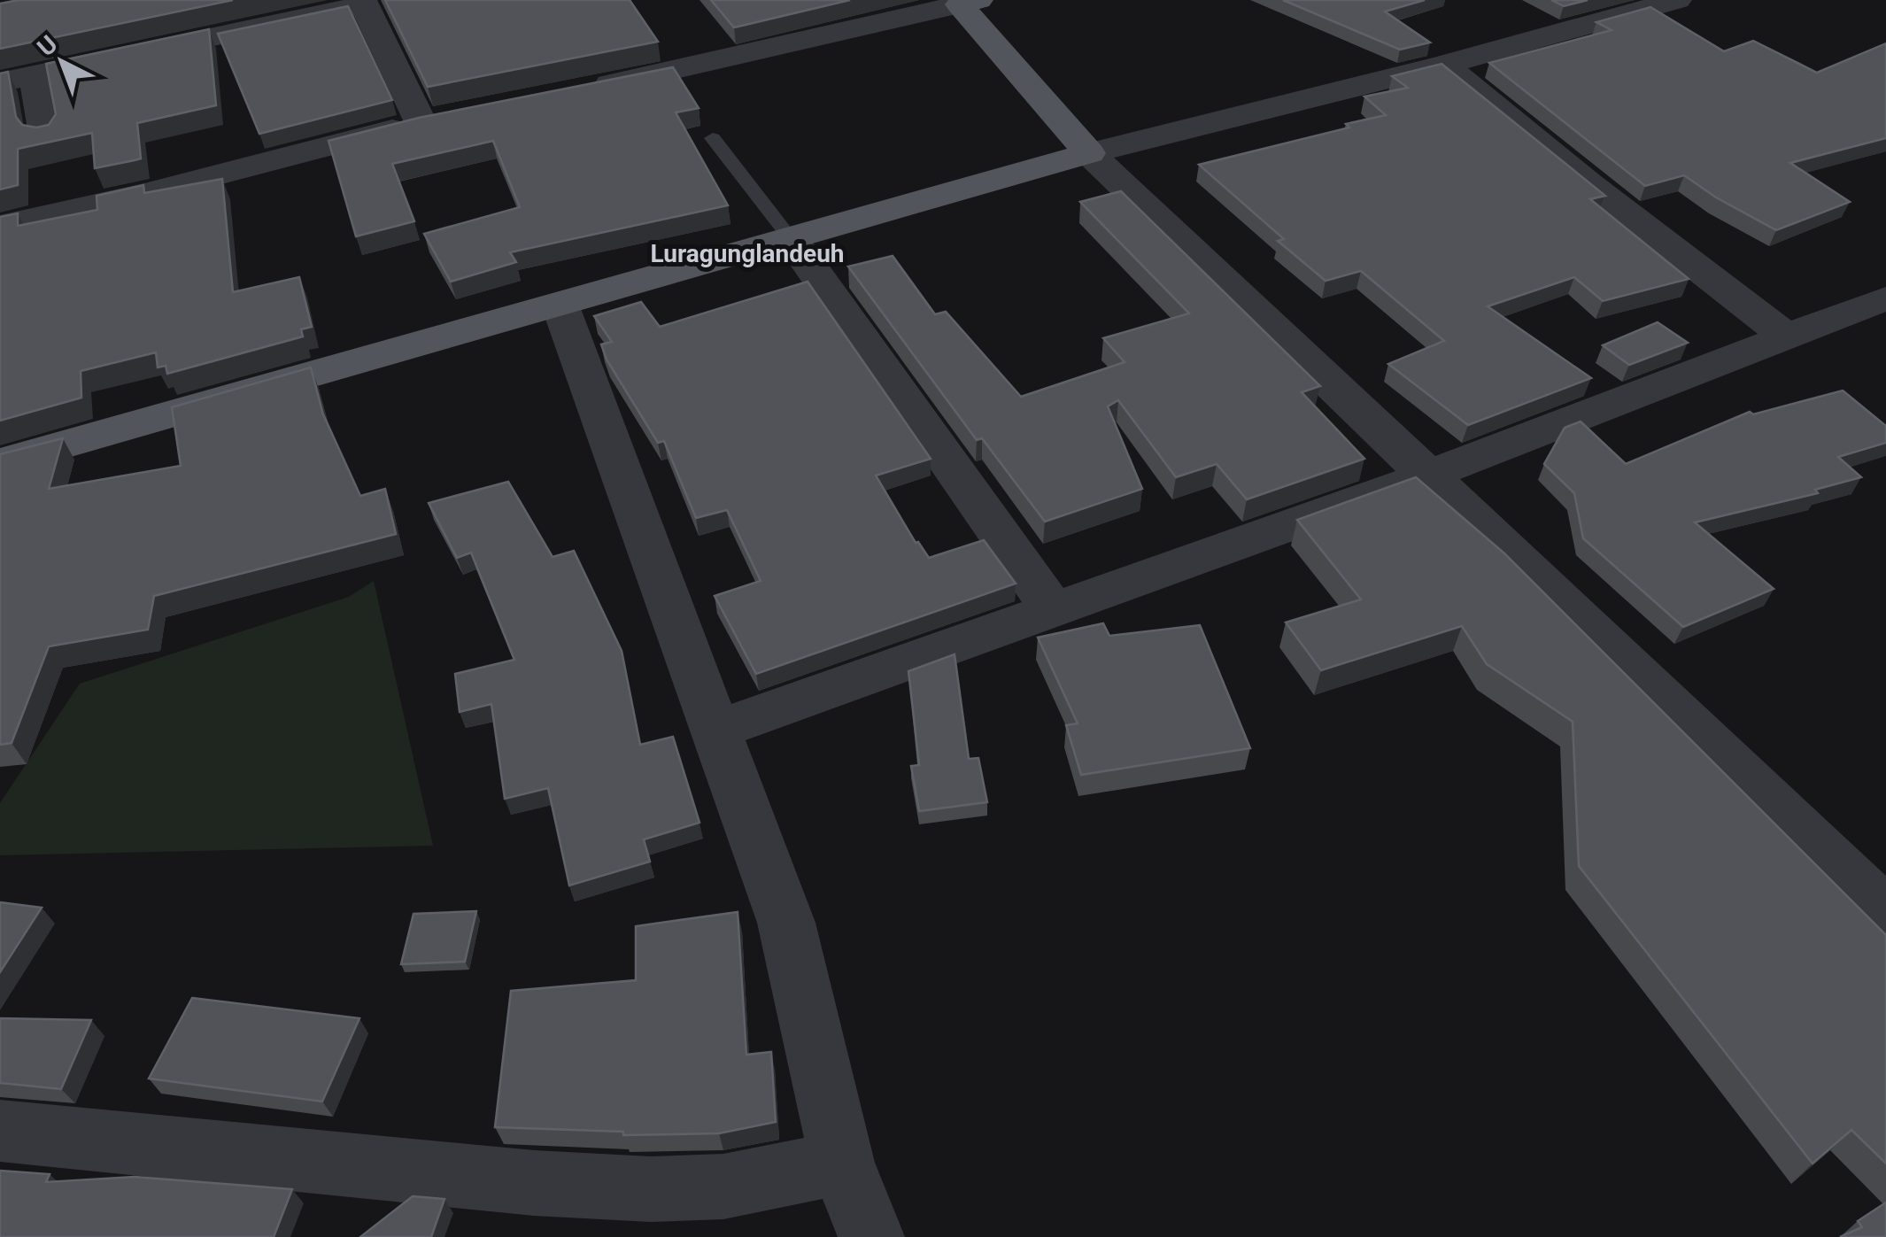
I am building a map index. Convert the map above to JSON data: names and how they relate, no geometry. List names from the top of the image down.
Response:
{
  "districts": ["Luragunglandeuh"],
  "north": "top left"
}
